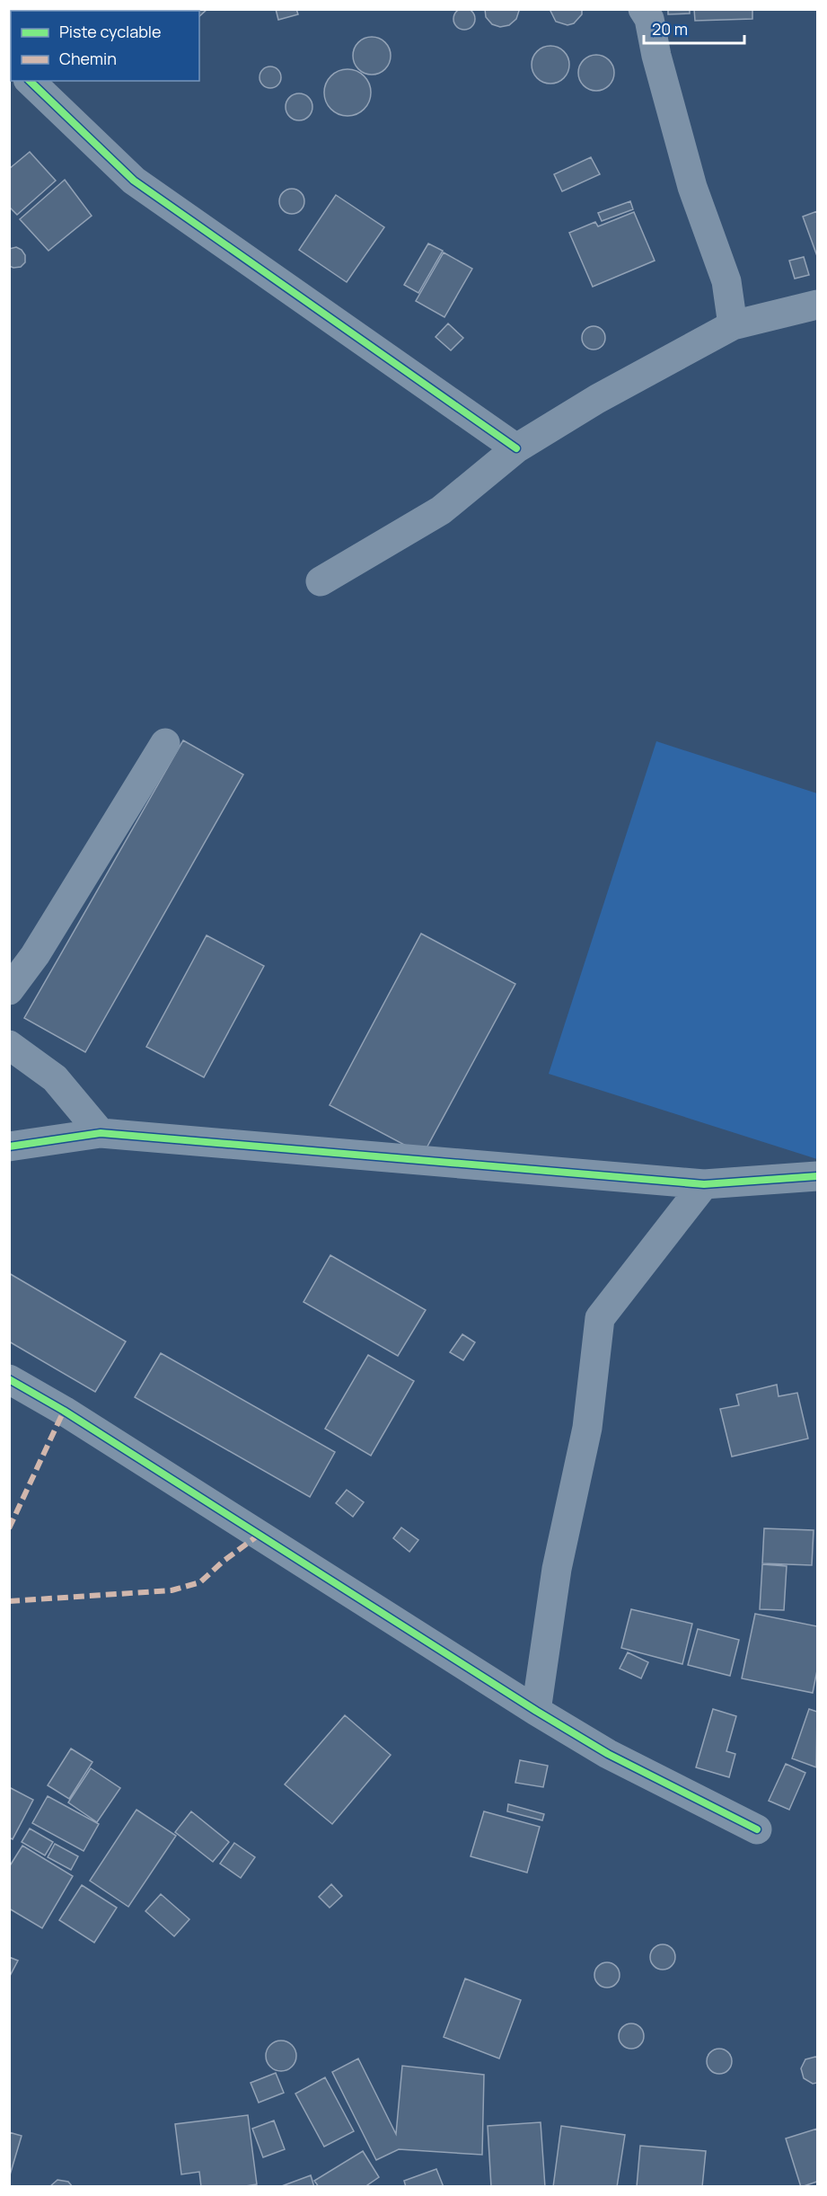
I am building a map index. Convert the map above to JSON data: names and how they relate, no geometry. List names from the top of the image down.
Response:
{
  "legend": ["Piste cyclable", "Chemin"],
  "scale_bar": "20 m"
}
